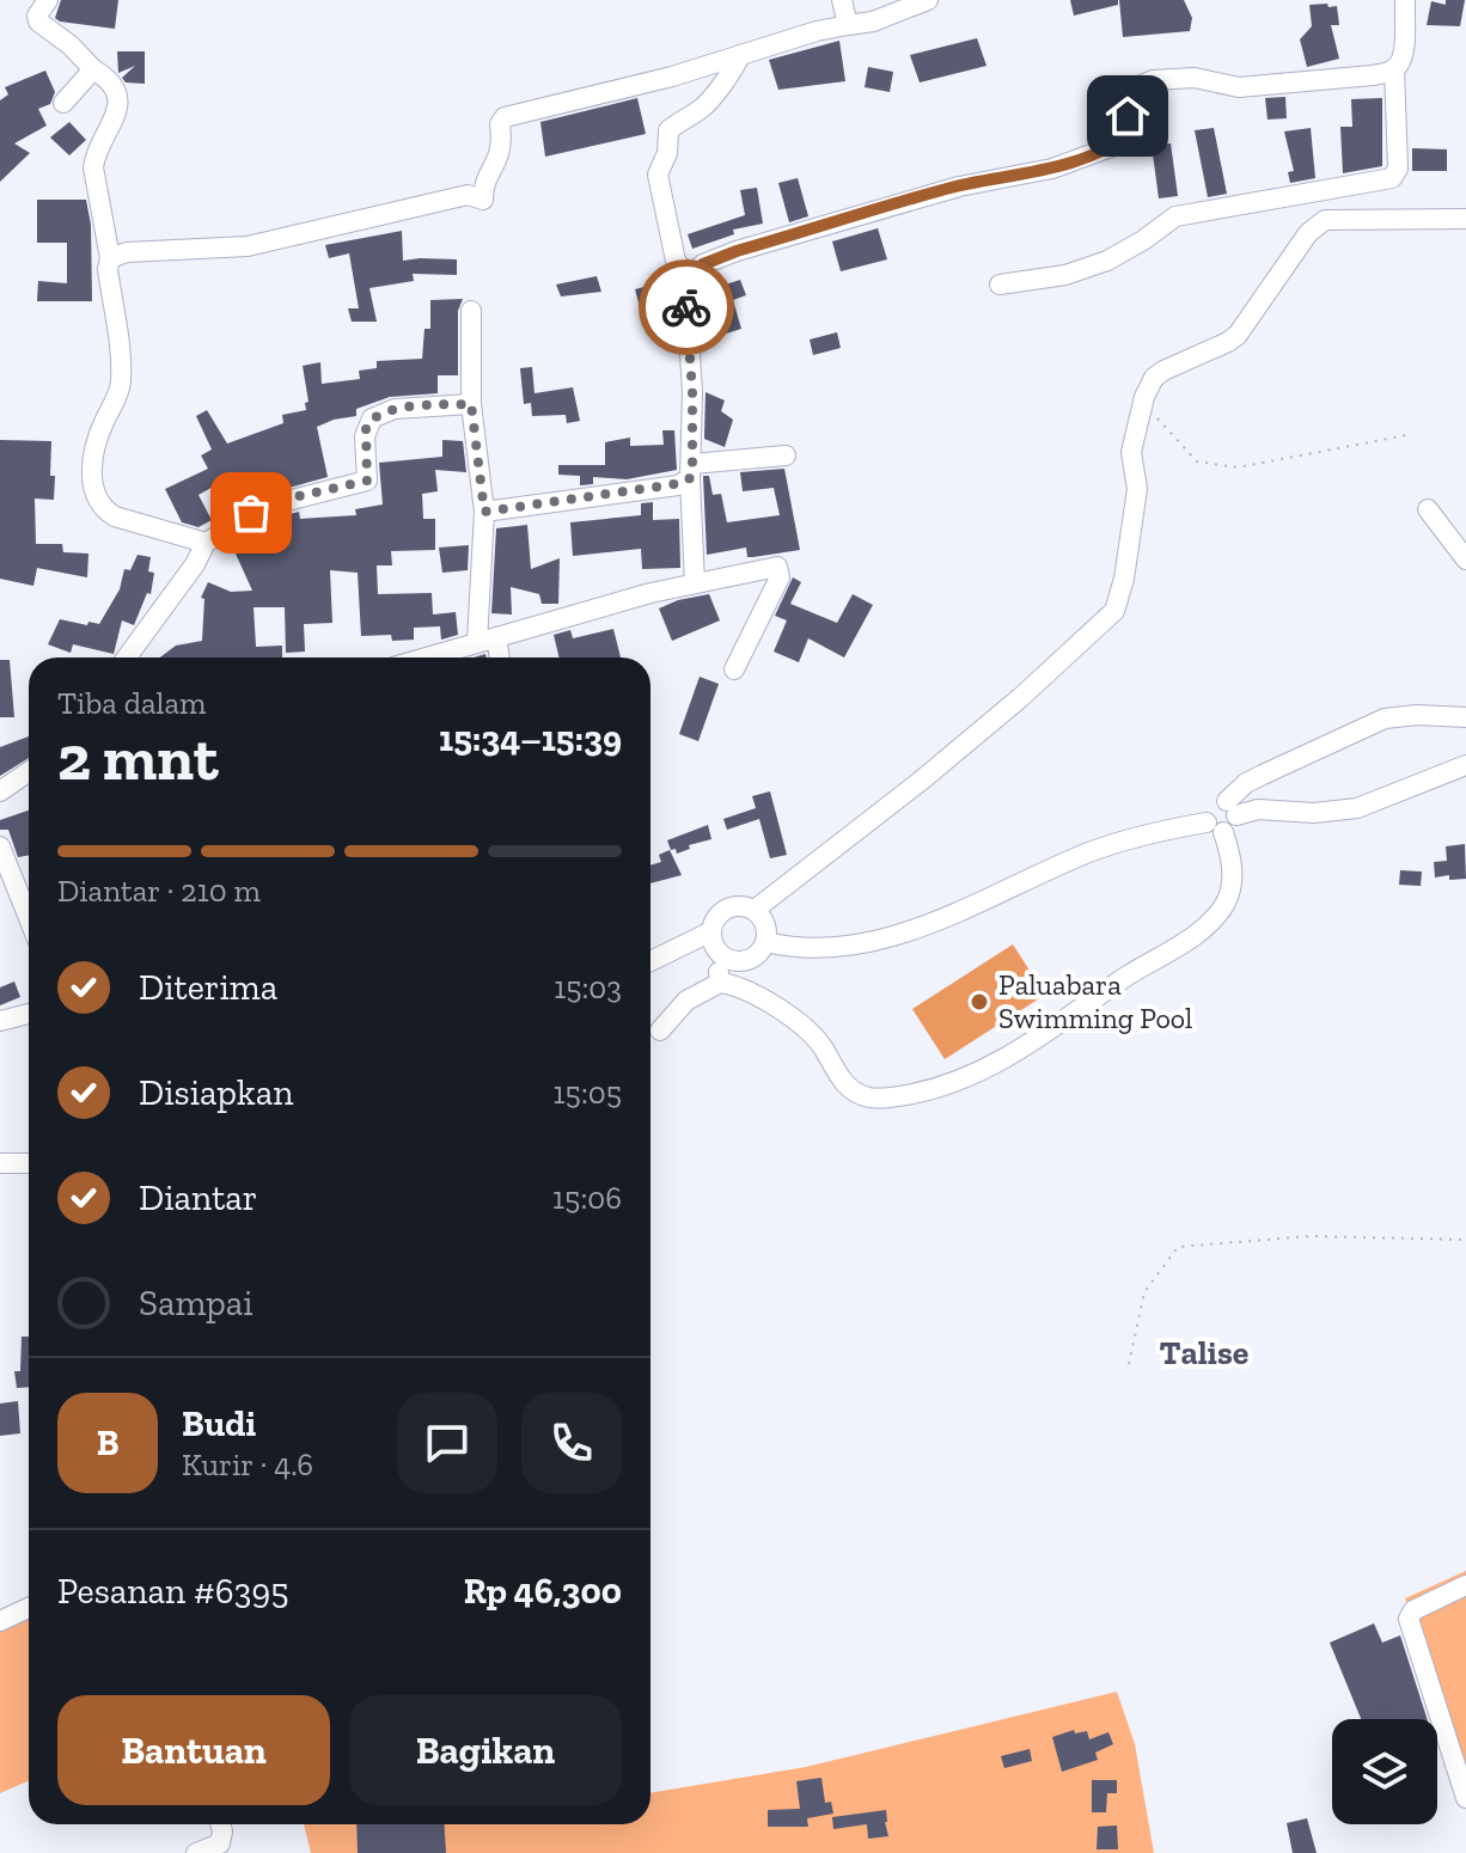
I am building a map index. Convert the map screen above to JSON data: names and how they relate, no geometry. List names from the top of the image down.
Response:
{
  "districts": ["Talise"],
  "places": ["Paluabara Swimming Pool"],
  "page": {
    "heading": ["2 mnt", "Tiba dalam", "15:34–15:39"],
    "panel": [
      "Budi",
      "Kurir · 4.6",
      "Pesanan #6395",
      "Rp 46,300"
    ],
    "bar": "Diantar · 210 m",
    "list": [
      ["Diterima", "15:03"],
      ["Disiapkan", "15:05"],
      ["Diantar", "15:06"],
      "Sampai"
    ],
    "round": "B",
    "buttons": ["Bantuan", "Bagikan"]
  }
}
